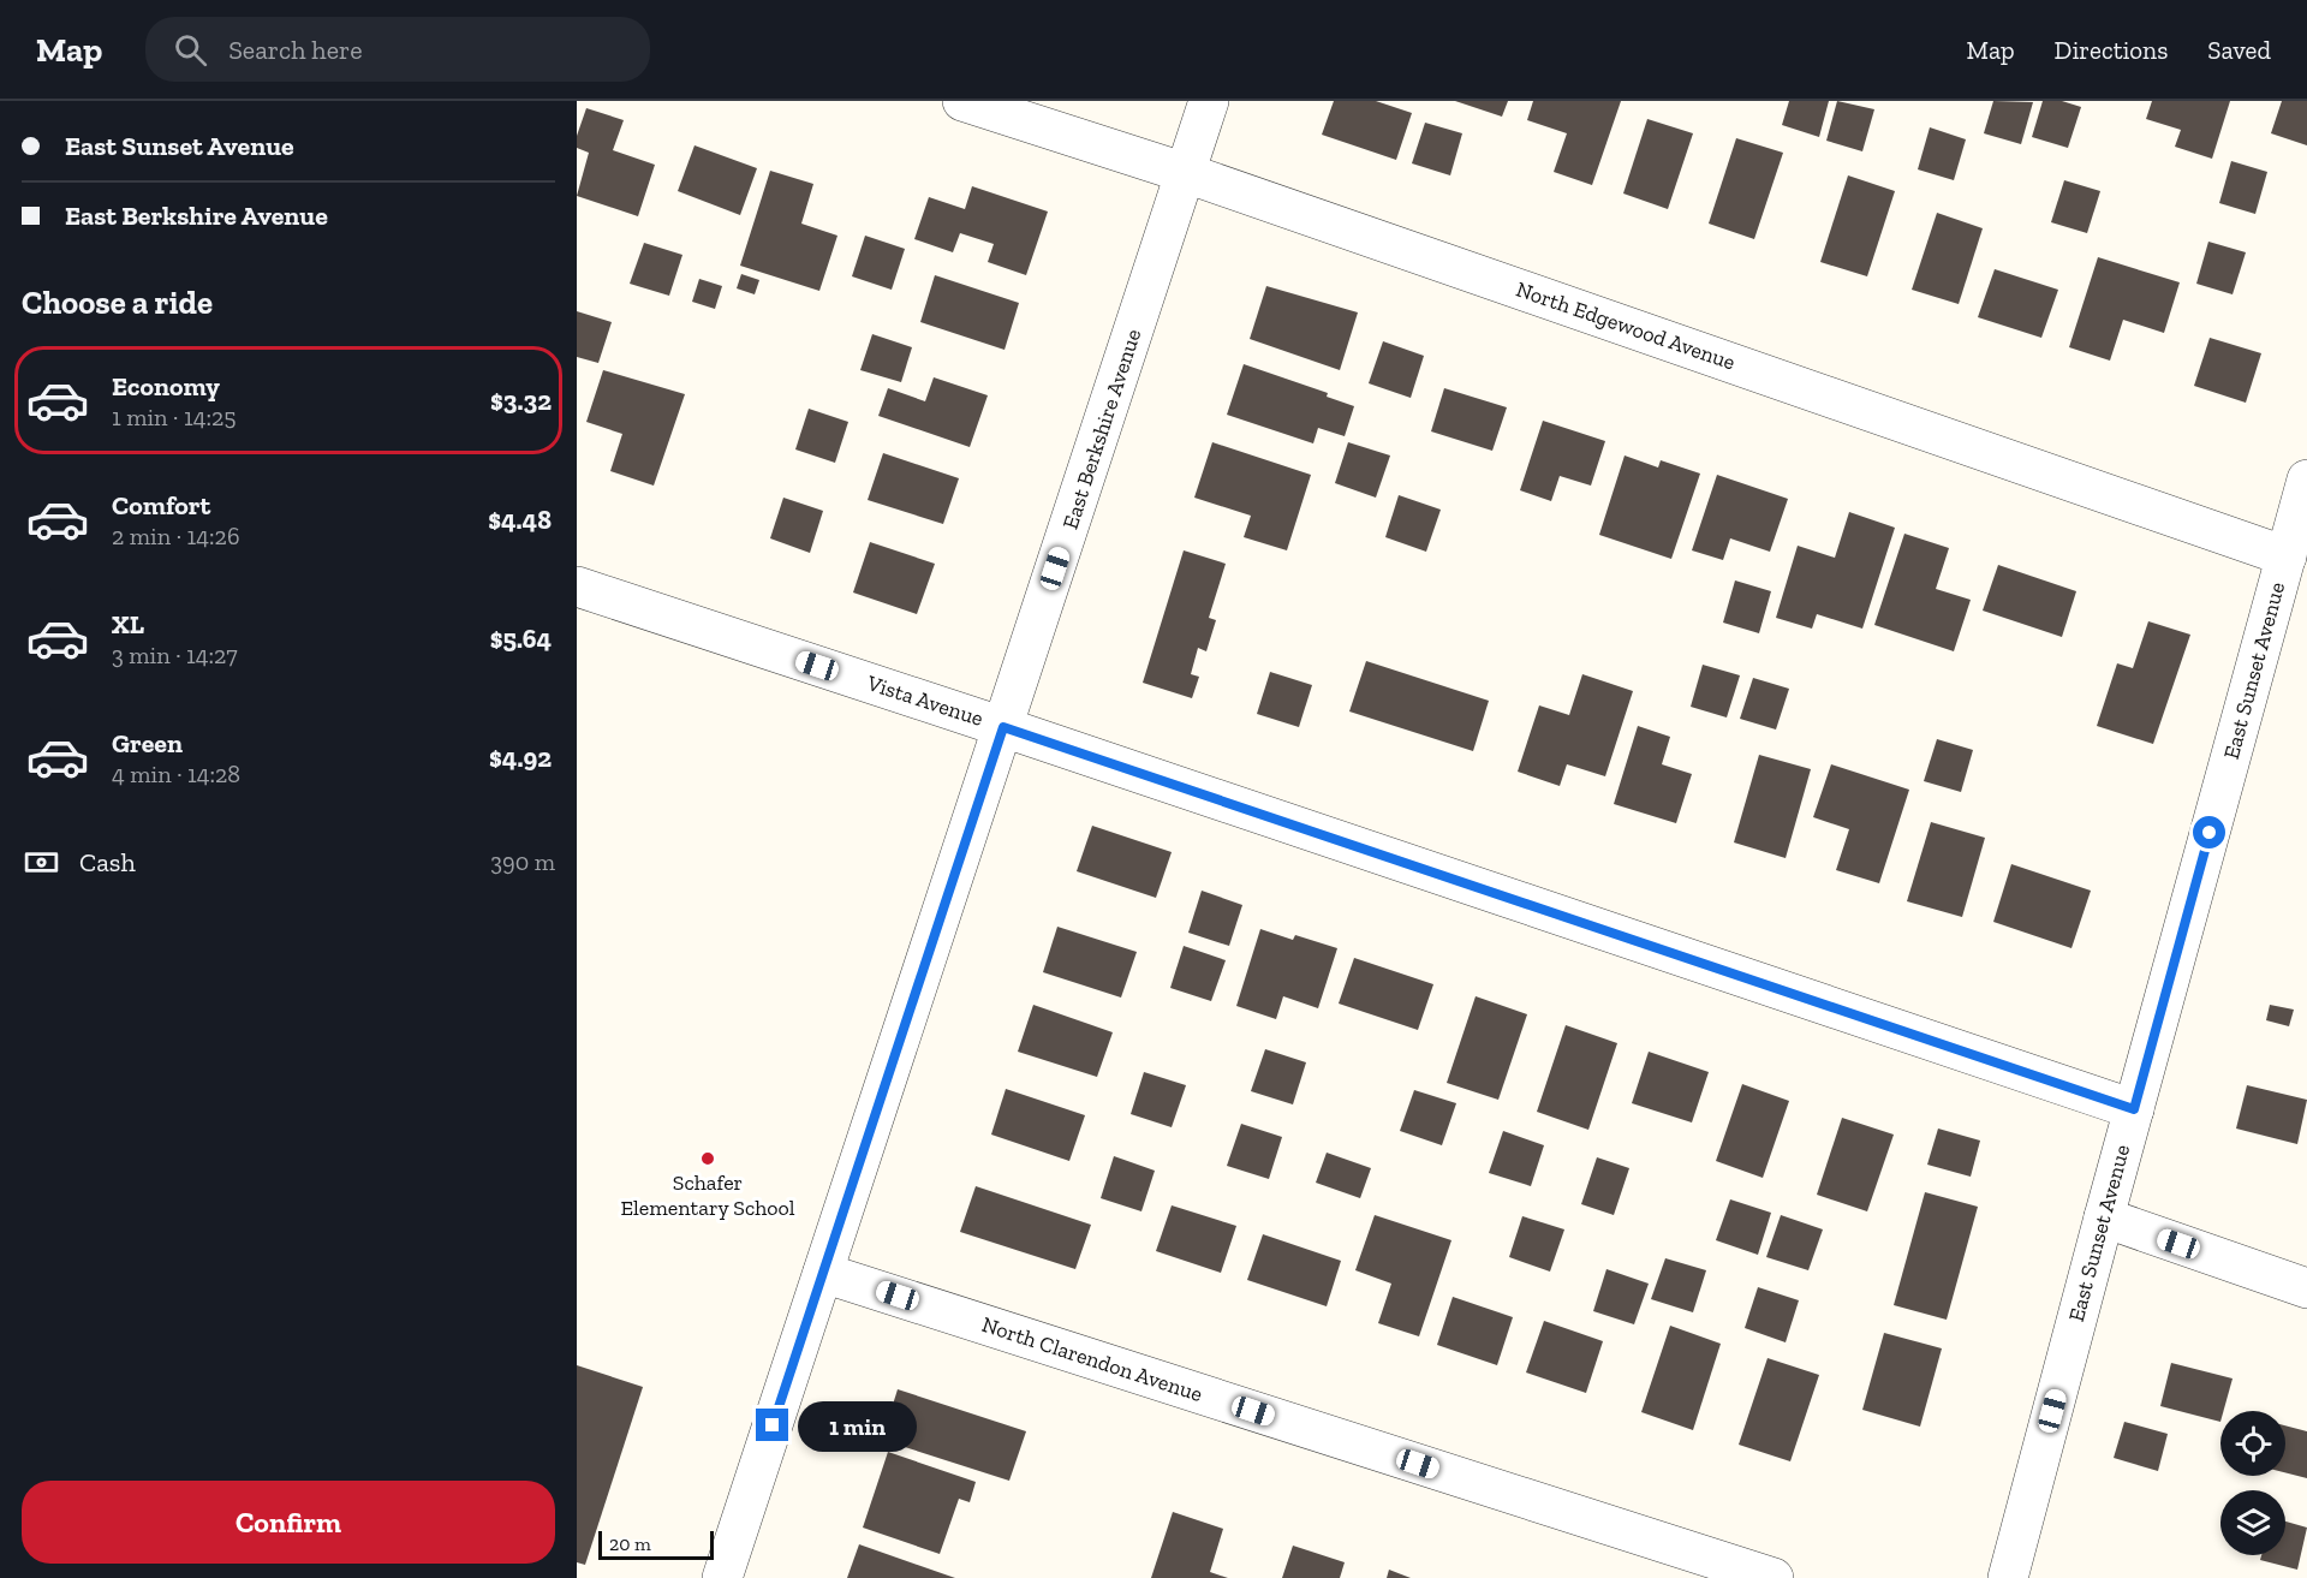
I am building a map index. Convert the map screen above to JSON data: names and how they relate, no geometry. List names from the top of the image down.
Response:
{
  "streets": {
    "street": [
      "North Edgewood Avenue",
      "East Berkshire Avenue",
      "East Sunset Avenue",
      "Vista Avenue",
      "North Clarendon Avenue"
    ]
  },
  "crossings": [
    ["North Edgewood Avenue", "East Berkshire Avenue"],
    ["North Edgewood Avenue", "East Sunset Avenue"],
    ["East Berkshire Avenue", "Vista Avenue"],
    ["East Berkshire Avenue", "North Clarendon Avenue"],
    ["East Sunset Avenue", "Vista Avenue"]
  ],
  "places": ["Schafer Elementary School"],
  "scale_bar": "20 m",
  "page": {
    "header": "Map",
    "search": "Search here",
    "nav": ["Map", "Directions", "Saved"],
    "banner": ["East Sunset Avenue", "East Berkshire Avenue"],
    "heading": "Choose a ride",
    "list": [
      {
        "name": "Economy",
        "note": "1 min · 14:25",
        "value": "$3.32"
      },
      {
        "name": "Comfort",
        "note": "2 min · 14:26",
        "value": "$4.48"
      },
      {
        "name": "XL",
        "note": "3 min · 14:27",
        "value": "$5.64"
      },
      {
        "name": "Green",
        "note": "4 min · 14:28",
        "value": "$4.92"
      }
    ],
    "pay": ["Cash", "390 m"],
    "bubble": "1 min",
    "buttons": "Confirm",
    "scale": "20 m"
  }
}
